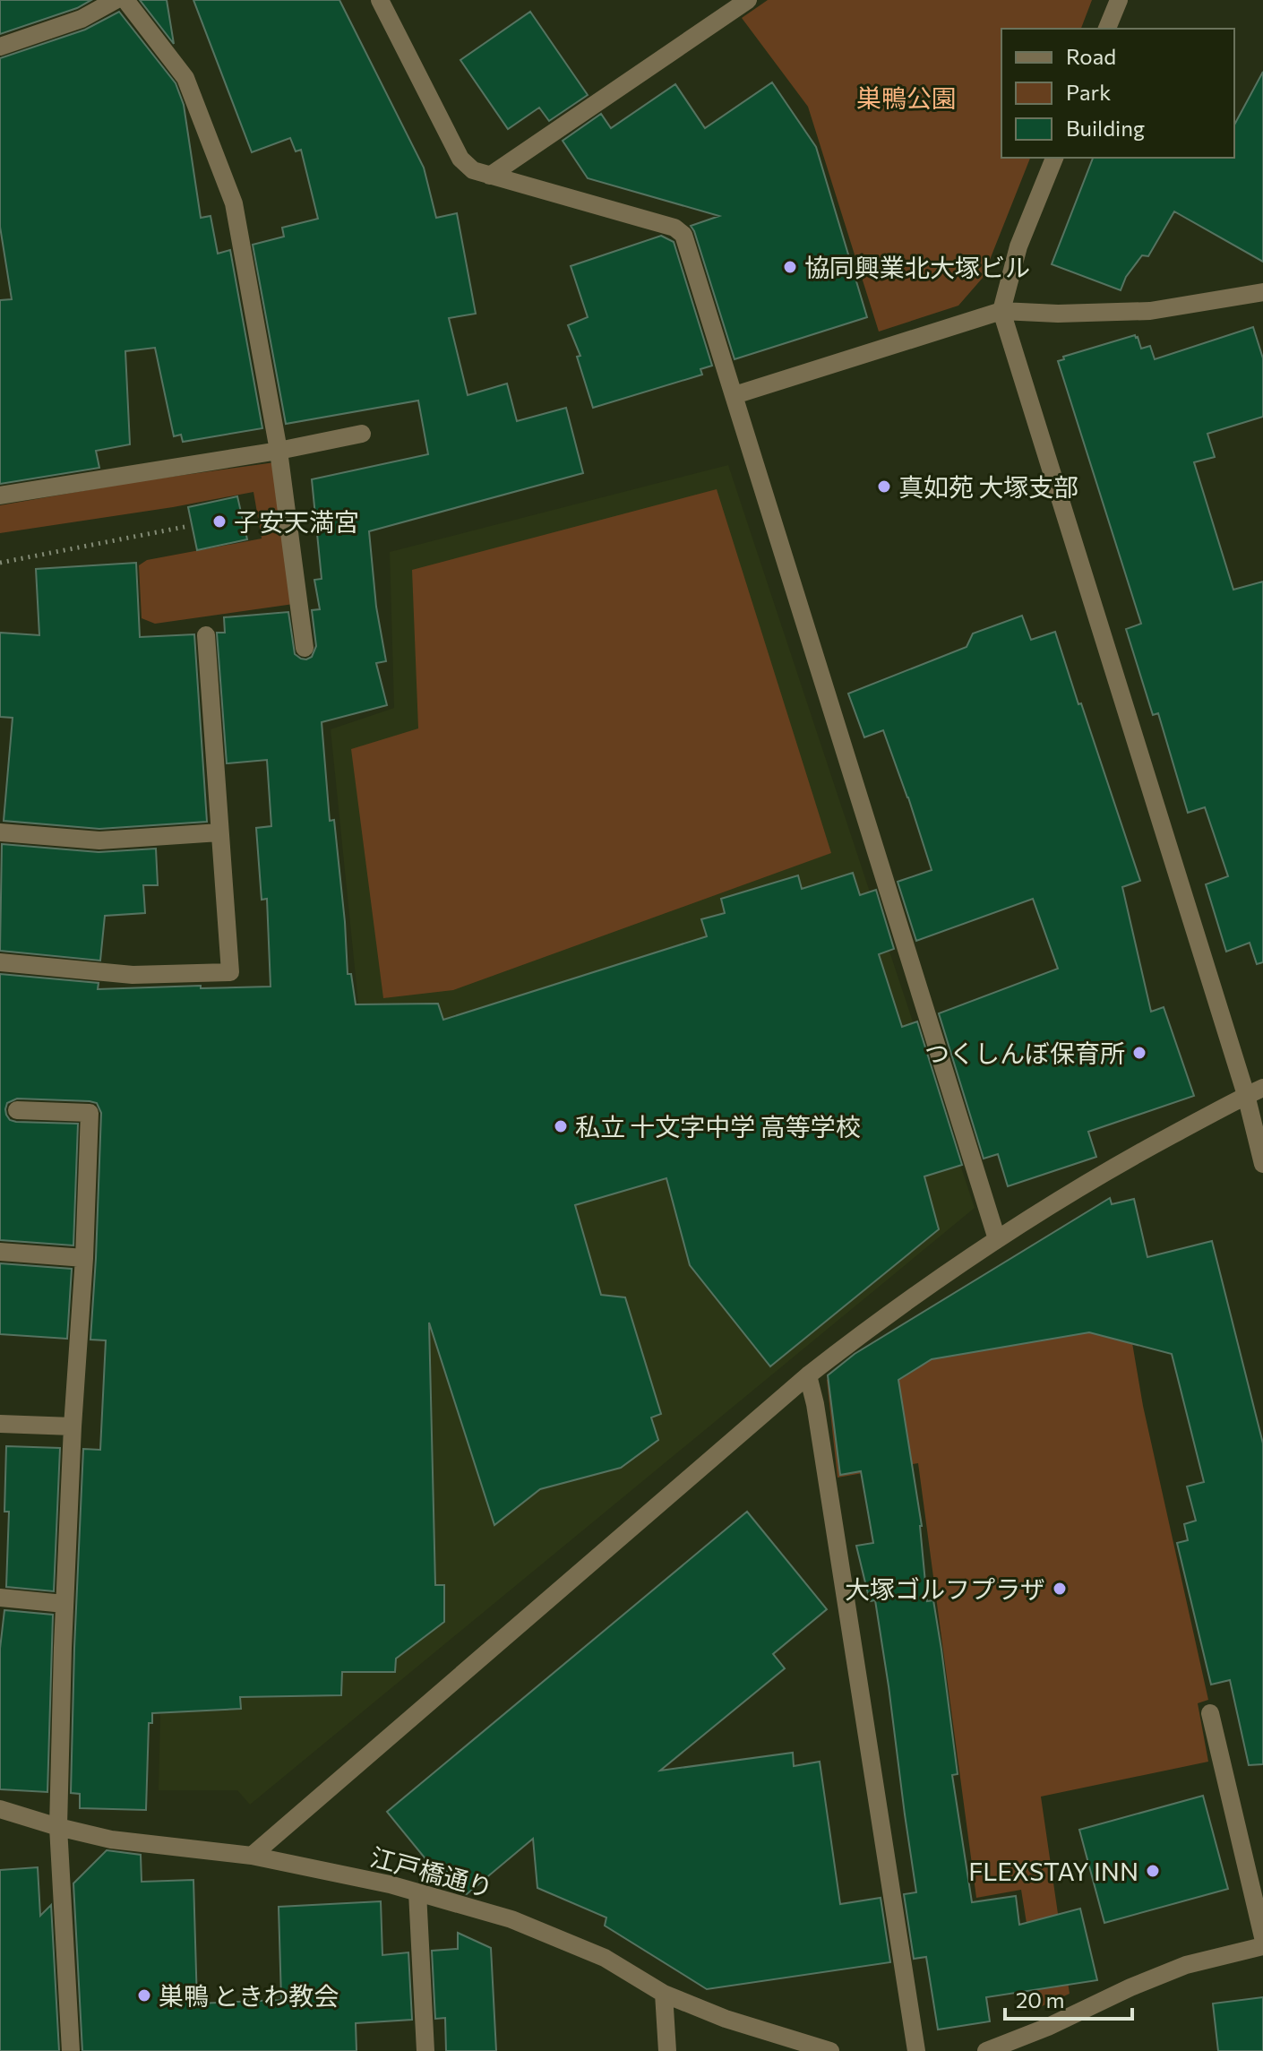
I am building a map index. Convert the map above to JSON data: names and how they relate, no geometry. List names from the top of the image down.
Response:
{
  "streets": {
    "street": ["江戸橋通り"]
  },
  "parks": ["巣鴨公園"],
  "places": [
    "協同興業北大塚ビル",
    "真如苑 大塚支部",
    "子安天満宮",
    "つくしんぼ保育所",
    "私立 十文字中学 高等学校",
    "大塚ゴルフプラザ",
    "FLEXSTAY INN",
    "巣鴨 ときわ教会"
  ],
  "legend": ["Road", "Park", "Building"],
  "scale_bar": "20 m"
}
